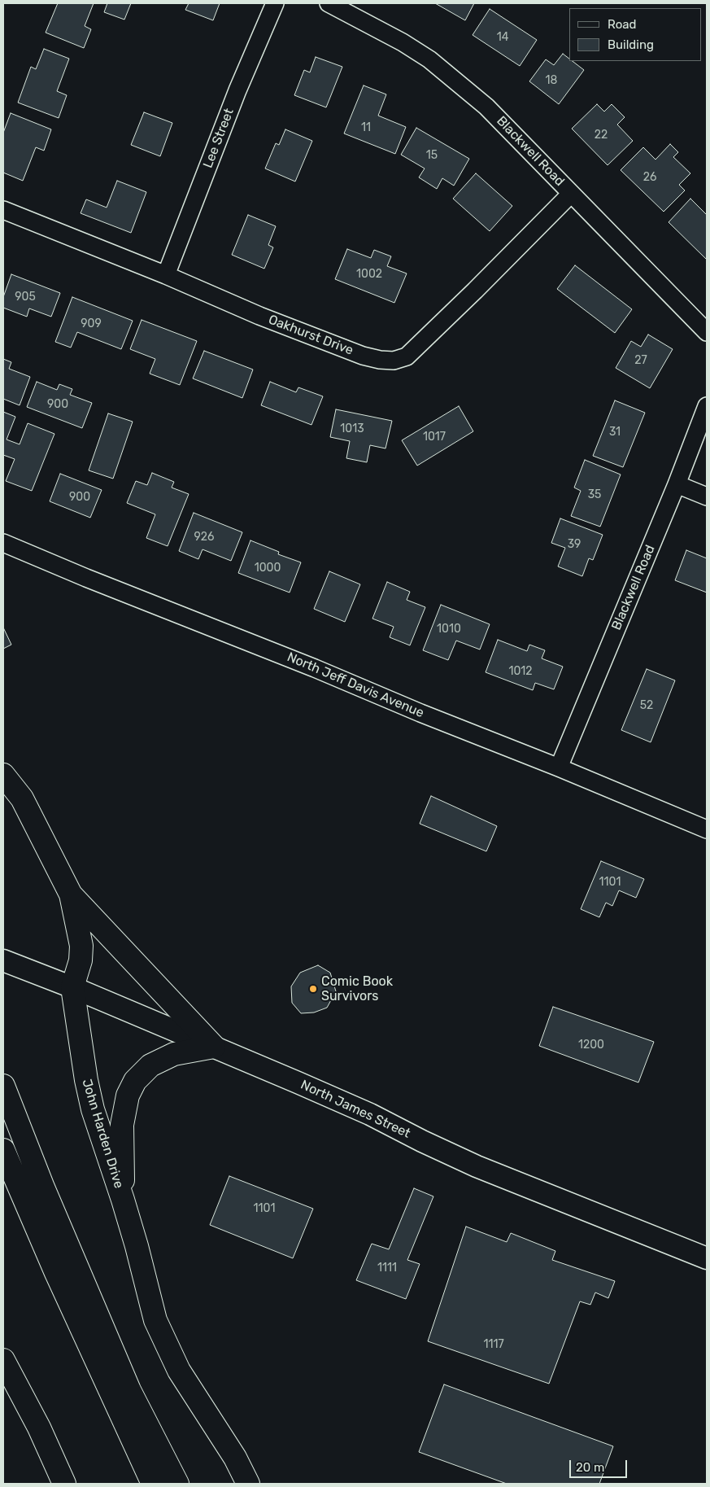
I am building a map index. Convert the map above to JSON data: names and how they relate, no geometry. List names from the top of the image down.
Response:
{
  "streets": {
    "main road": ["John Harden Drive"],
    "street": [
      "Lee Street",
      "Blackwell Road",
      "Oakhurst Drive",
      "North Jeff Davis Avenue",
      "North James Street"
    ]
  },
  "crossings": [
    ["Lee Street", "Oakhurst Drive"],
    ["Blackwell Road", "Oakhurst Drive"],
    ["Blackwell Road", "North Jeff Davis Avenue"],
    ["North James Street", "John Harden Drive"]
  ],
  "places": ["Comic Book Survivors"],
  "house_numbers": [
    "14",
    "18",
    "11",
    "22",
    "15",
    "26",
    "1002",
    "905",
    "909",
    "27",
    "900",
    "1013",
    "31",
    "1017",
    "35",
    "900",
    "926",
    "39",
    "1000",
    "1010",
    "1012",
    "52",
    "1101",
    "1200",
    "1101",
    "1111",
    "1117"
  ],
  "legend": ["Road", "Building"],
  "scale_bar": "20 m"
}
